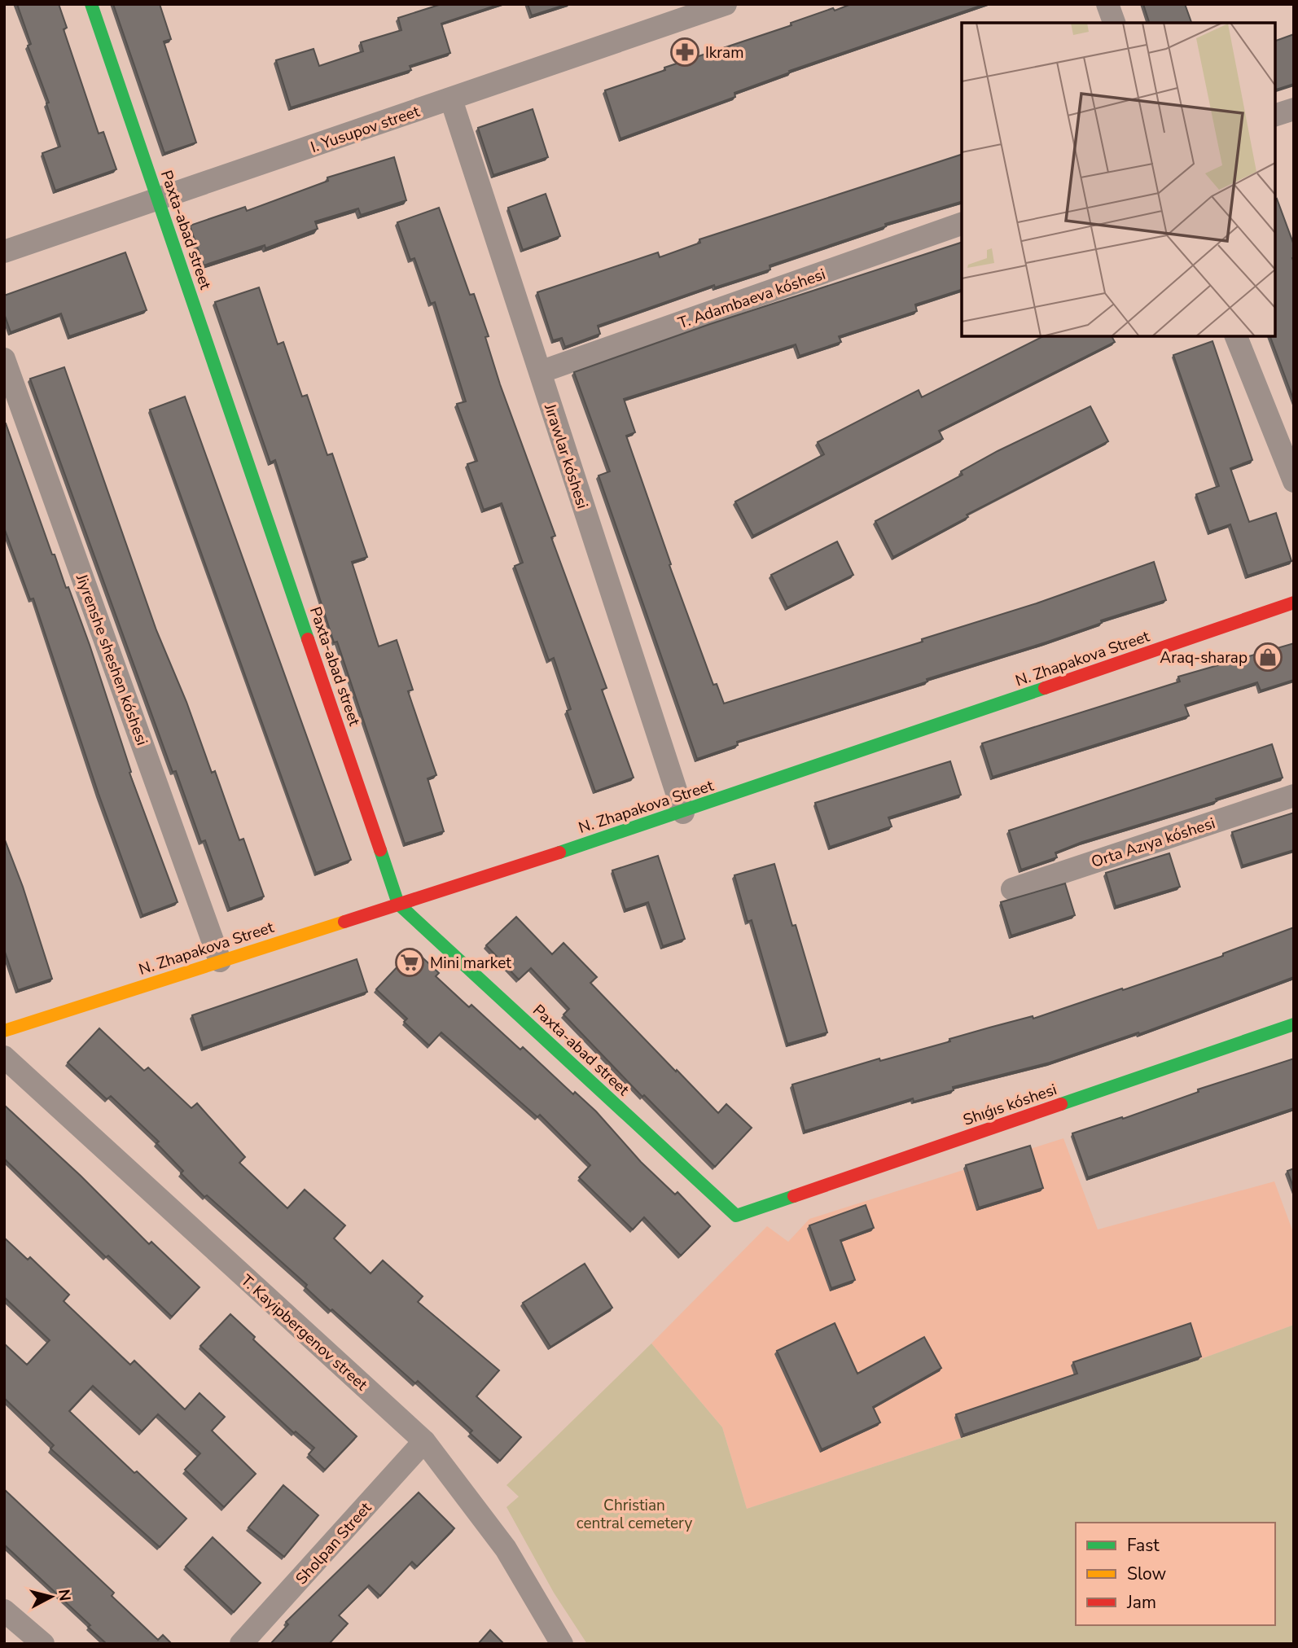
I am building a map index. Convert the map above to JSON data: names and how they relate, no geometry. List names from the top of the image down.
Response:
{
  "streets": {
    "street": [
      "I. Yusupov street",
      "Paxta-abad street",
      "T. Adambaeva kóshesi",
      "Jırawlar kóshesi",
      "N. Zhapakova Street",
      "Jiyrenshe sheshen kóshesi",
      "Orta Azıya kóshesi",
      "Shıǵıs kóshesi",
      "T. Kayipbergenov street",
      "Sholpan Street"
    ]
  },
  "crossings": [
    ["I. Yusupov street", "Paxta-abad street"],
    ["I. Yusupov street", "Jırawlar kóshesi"],
    ["Paxta-abad street", "N. Zhapakova Street"],
    ["Paxta-abad street", "Shıǵıs kóshesi"],
    ["T. Adambaeva kóshesi", "Jırawlar kóshesi"],
    ["Jırawlar kóshesi", "N. Zhapakova Street"],
    ["N. Zhapakova Street", "Jiyrenshe sheshen kóshesi"],
    ["T. Kayipbergenov street", "Sholpan Street"]
  ],
  "parks": ["Christian central cemetery"],
  "places": {
    "pharmacy": ["Ikram"],
    "shop": ["Araq-sharap"],
    "supermarket": ["Mini market"]
  },
  "legend": ["Fast", "Slow", "Jam"],
  "north": "right"
}
